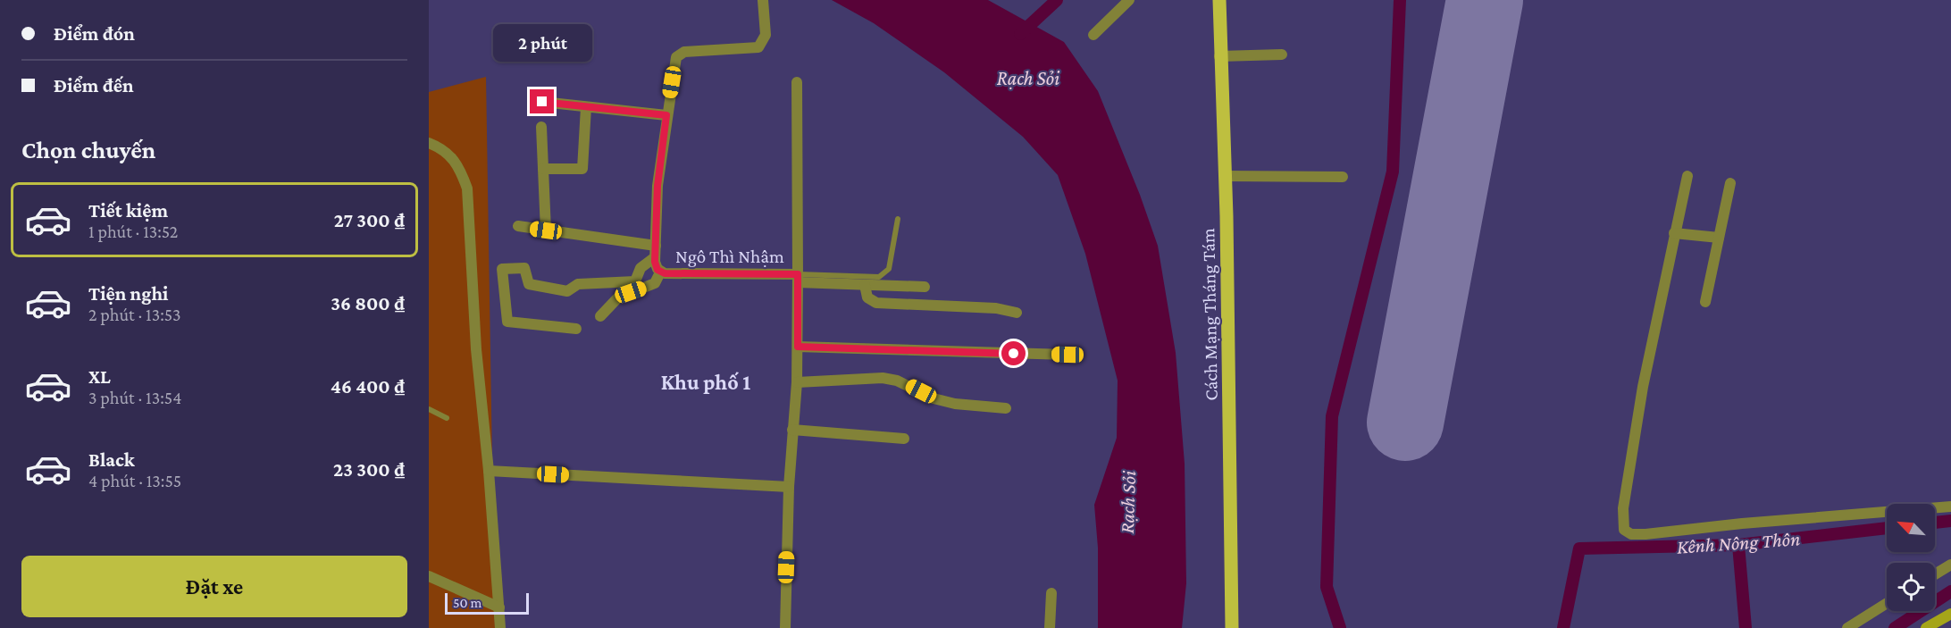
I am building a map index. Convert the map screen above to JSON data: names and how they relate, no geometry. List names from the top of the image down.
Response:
{
  "streets": {
    "main road": ["Cách Mạng Tháng Tám"],
    "street": ["Ngô Thì Nhậm"]
  },
  "districts": ["Khu phố 1"],
  "water": ["Rạch Sỏi", "Kênh Nông Thôn"],
  "scale_bar": "50 m",
  "north": "top left",
  "page": {
    "banner": ["Điểm đón", "Điểm đến"],
    "bubble": "2 phút",
    "heading": "Chọn chuyến",
    "list": [
      {
        "name": "Tiết kiệm",
        "note": "1 phút · 13:52",
        "value": "27 300 ₫"
      },
      {
        "name": "Tiện nghi",
        "note": "2 phút · 13:53",
        "value": "36 800 ₫"
      },
      {
        "name": "XL",
        "note": "3 phút · 13:54",
        "value": "46 400 ₫"
      },
      {
        "name": "Black",
        "note": "4 phút · 13:55",
        "value": "23 300 ₫"
      }
    ],
    "buttons": "Đặt xe",
    "scale": "50 m"
  }
}
